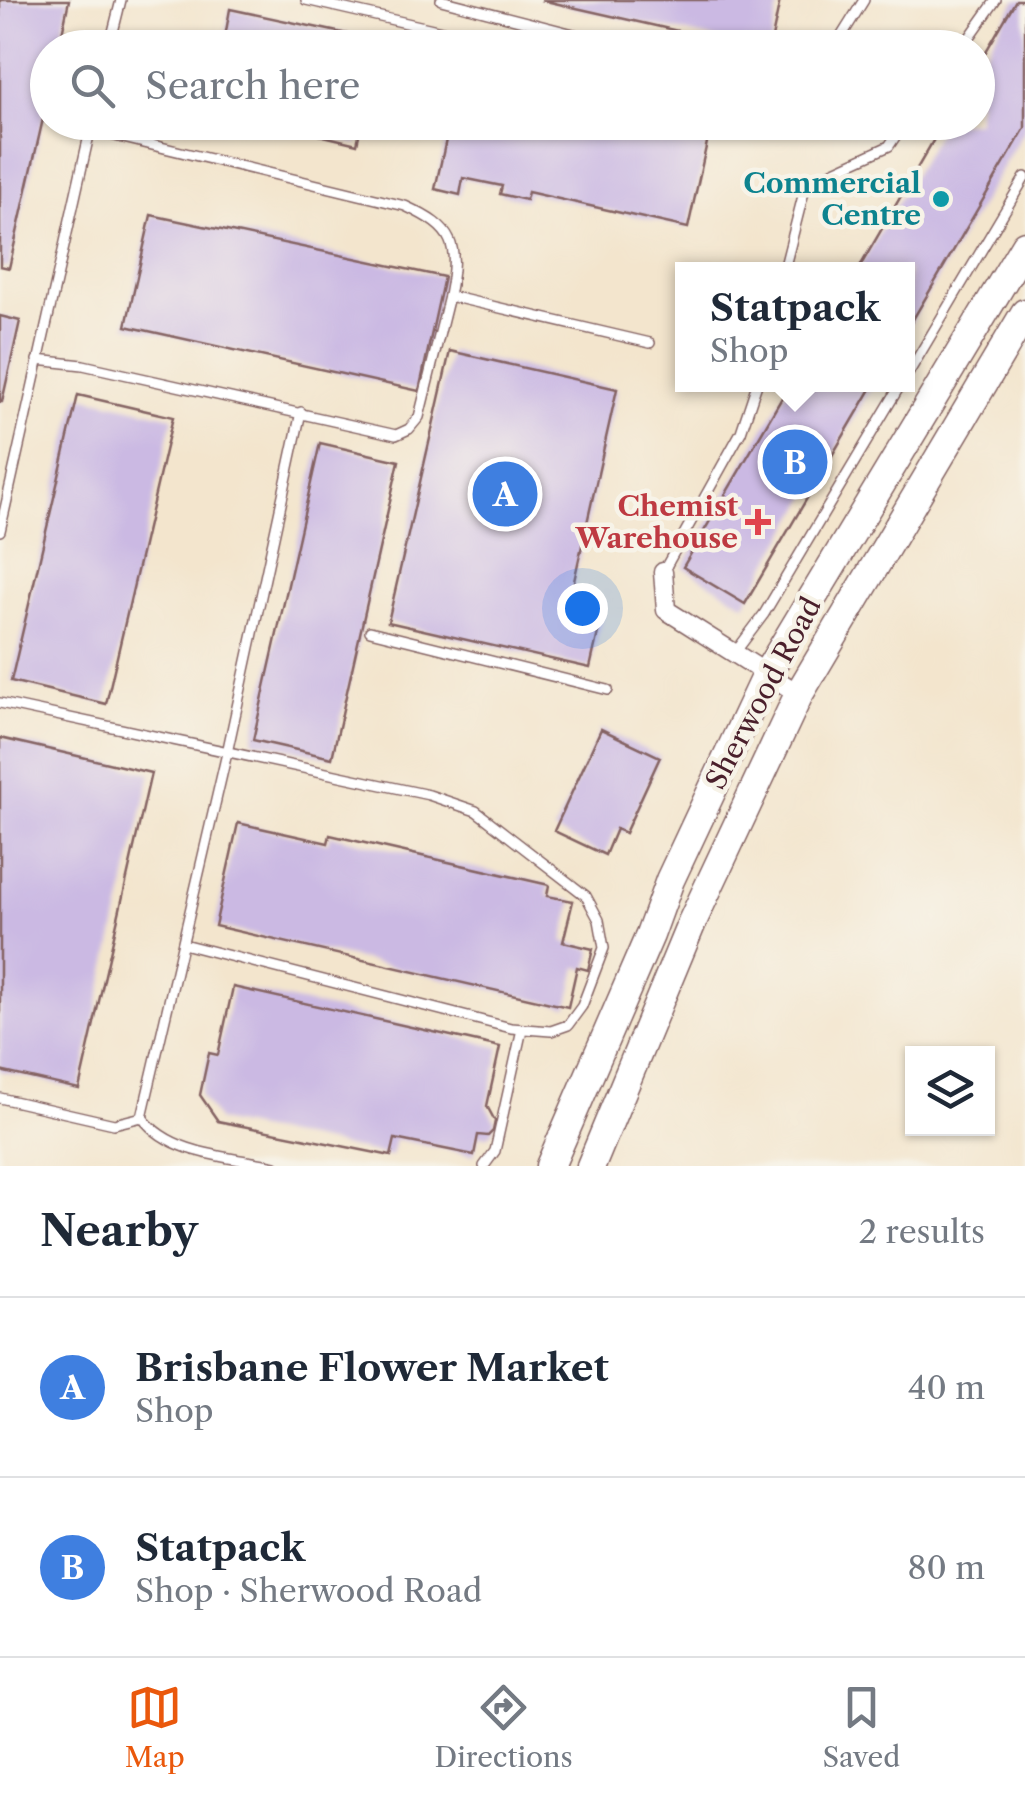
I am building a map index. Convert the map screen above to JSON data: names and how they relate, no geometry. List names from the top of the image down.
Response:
{
  "streets": {
    "main road": ["Sherwood Road"]
  },
  "places": {
    "other": ["Commercial Centre"],
    "health": ["Chemist Warehouse"]
  },
  "page": {
    "search": "Search here",
    "popup": ["Statpack", "Shop"],
    "pins": ["B", "A"],
    "heading": ["Nearby", "2 results"],
    "list": [
      {
        "mark": "A",
        "name": "Brisbane Flower Market",
        "note": "Shop",
        "value": "40 m"
      },
      {
        "mark": "B",
        "name": "Statpack",
        "note": "Shop · Sherwood Road",
        "value": "80 m"
      }
    ],
    "nav": ["Map", "Directions", "Saved"]
  }
}
